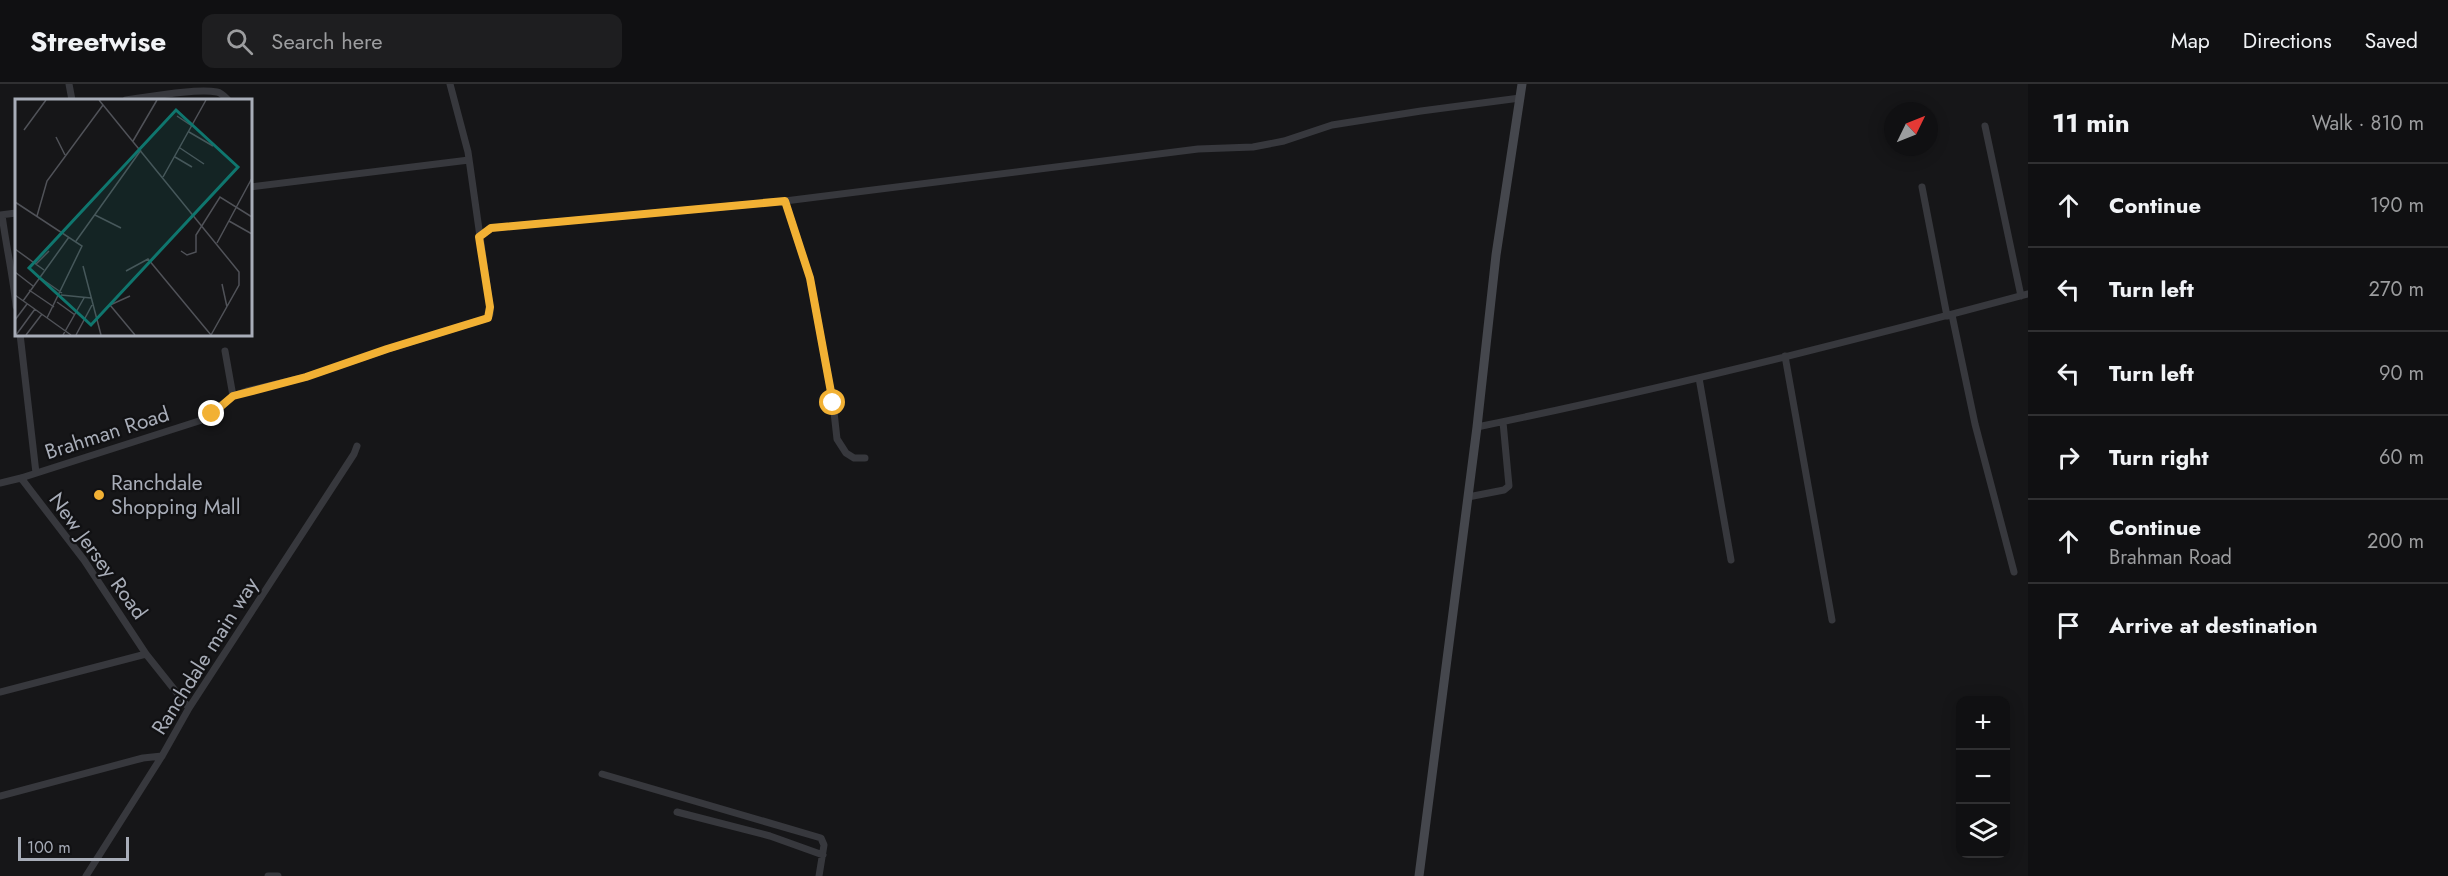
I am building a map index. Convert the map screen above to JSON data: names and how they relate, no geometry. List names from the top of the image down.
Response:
{
  "streets": {
    "street": ["Brahman Road", "New Jersey Road", "Ranchdale main way"]
  },
  "crossings": [
    ["Brahman Road", "New Jersey Road"],
    ["New Jersey Road", "Ranchdale main way"]
  ],
  "places": ["Ranchdale Shopping Mall"],
  "scale_bar": "100 m",
  "north": "top right",
  "page": {
    "header": "Streetwise",
    "search": "Search here",
    "nav": ["Map", "Directions", "Saved"],
    "heading": ["11 min", "Walk · 810 m"],
    "list": [
      ["Continue", "190 m"],
      ["Turn left", "270 m"],
      ["Turn left", "90 m"],
      ["Turn right", "60 m"],
      ["Continue", "Brahman Road", "200 m"],
      "Arrive at destination"
    ],
    "map_buttons": ["+", "−"],
    "scale": "100 m"
  }
}
